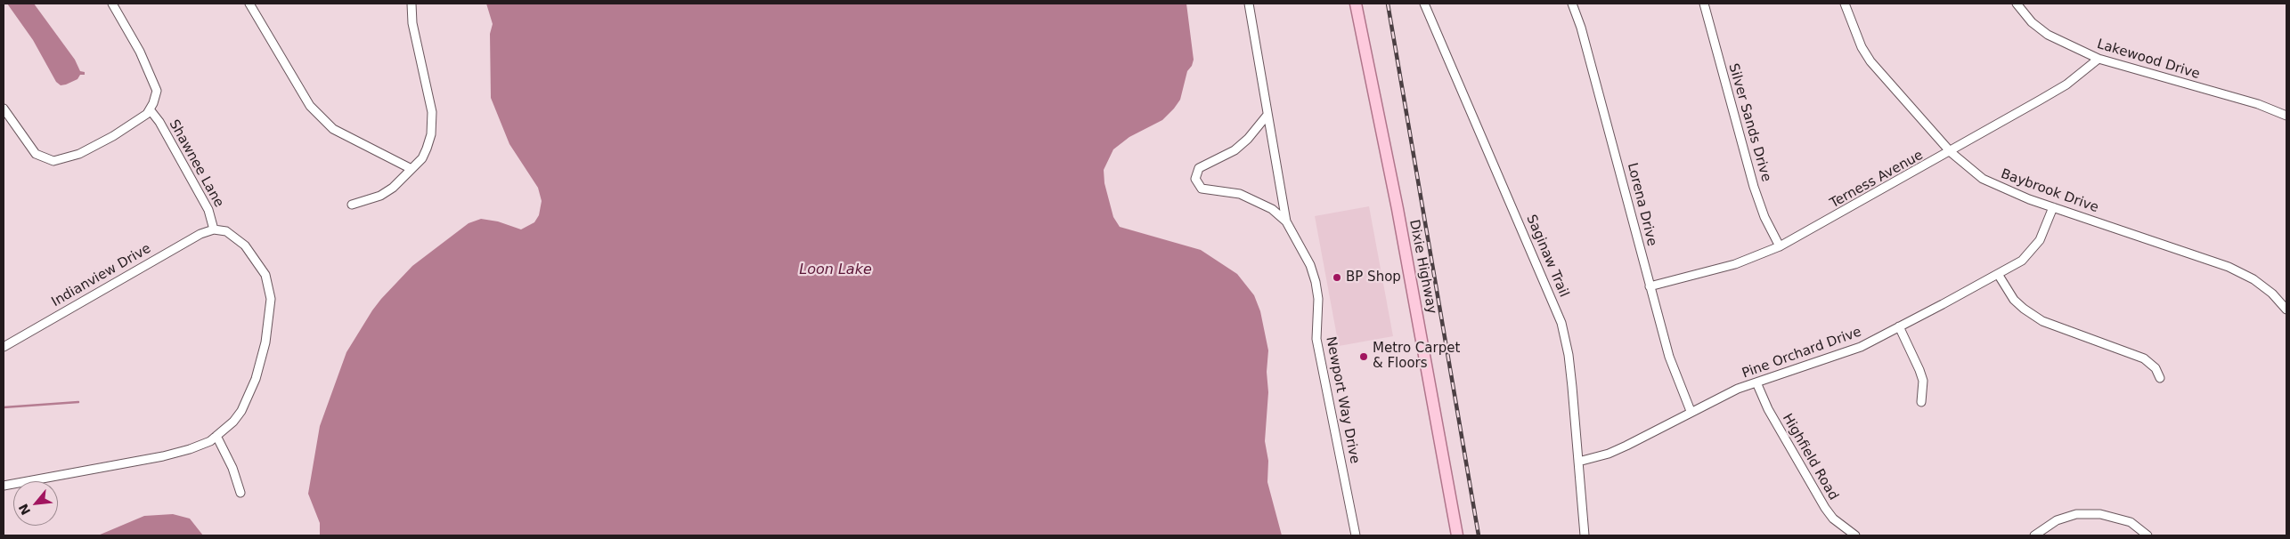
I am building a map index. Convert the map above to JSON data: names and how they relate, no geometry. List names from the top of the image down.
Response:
{
  "streets": {
    "main road": ["Dixie Highway"],
    "street": [
      "Lakewood Drive",
      "Silver Sands Drive",
      "Shawnee Lane",
      "Terness Avenue",
      "Baybrook Drive",
      "Lorena Drive",
      "Saginaw Trail",
      "Indianview Drive",
      "Pine Orchard Drive",
      "Newport Way Drive",
      "Highfield Road"
    ]
  },
  "crossings": [
    ["Lakewood Drive", "Terness Avenue"],
    ["Silver Sands Drive", "Terness Avenue"],
    ["Shawnee Lane", "Indianview Drive"],
    ["Terness Avenue", "Baybrook Drive"],
    ["Terness Avenue", "Lorena Drive"],
    ["Baybrook Drive", "Pine Orchard Drive"],
    ["Lorena Drive", "Pine Orchard Drive"],
    ["Saginaw Trail", "Pine Orchard Drive"],
    ["Pine Orchard Drive", "Highfield Road"]
  ],
  "water": ["Loon Lake"],
  "places": ["BP Shop", "Metro Carpet & Floors"],
  "north": "bottom left"
}
